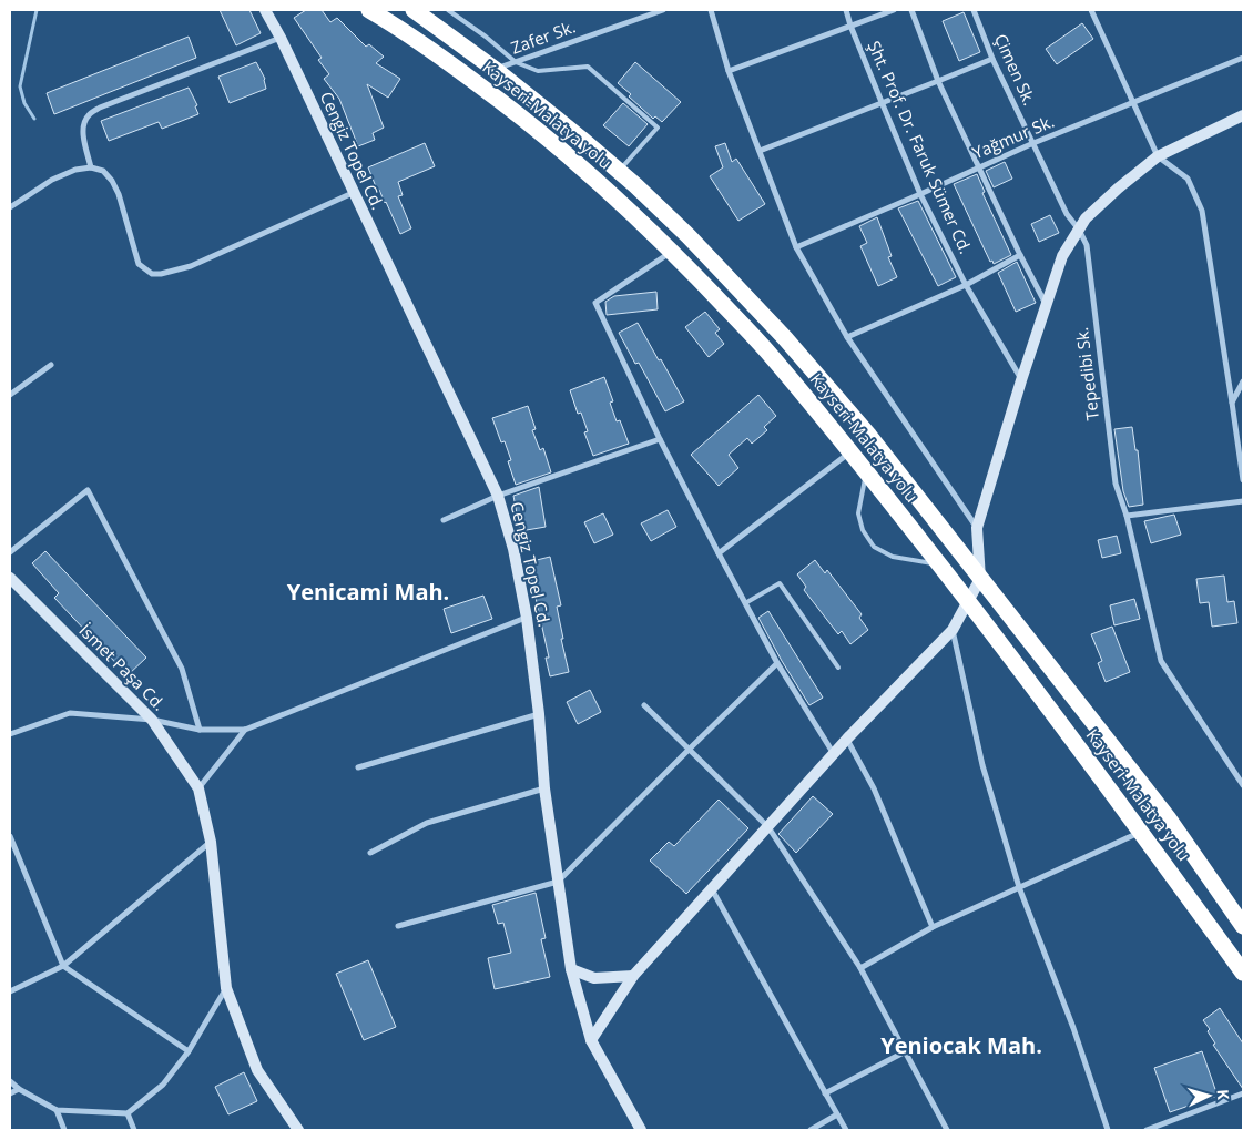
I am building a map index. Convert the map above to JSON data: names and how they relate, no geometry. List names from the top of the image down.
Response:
{
  "streets": {
    "highway": ["Kayseri-Malatya yolu"],
    "street": [
      "Zafer Sk.",
      "Çimen Sk.",
      "Yağmur Sk.",
      "Şht. Prof. Dr. Faruk Sümer Cd.",
      "Cengiz Topel Cd.",
      "Tepedibi Sk.",
      "İsmet Paşa Cd."
    ]
  },
  "crossings": [
    ["Zafer Sk.", "Kayseri-Malatya yolu"],
    ["Çimen Sk.", "Yağmur Sk."],
    ["Çimen Sk.", "Tepedibi Sk."],
    ["Yağmur Sk.", "Şht. Prof. Dr. Faruk Sümer Cd."]
  ],
  "districts": ["Yenicami Mah.", "Yeniocak Mah."],
  "north": "right"
}
